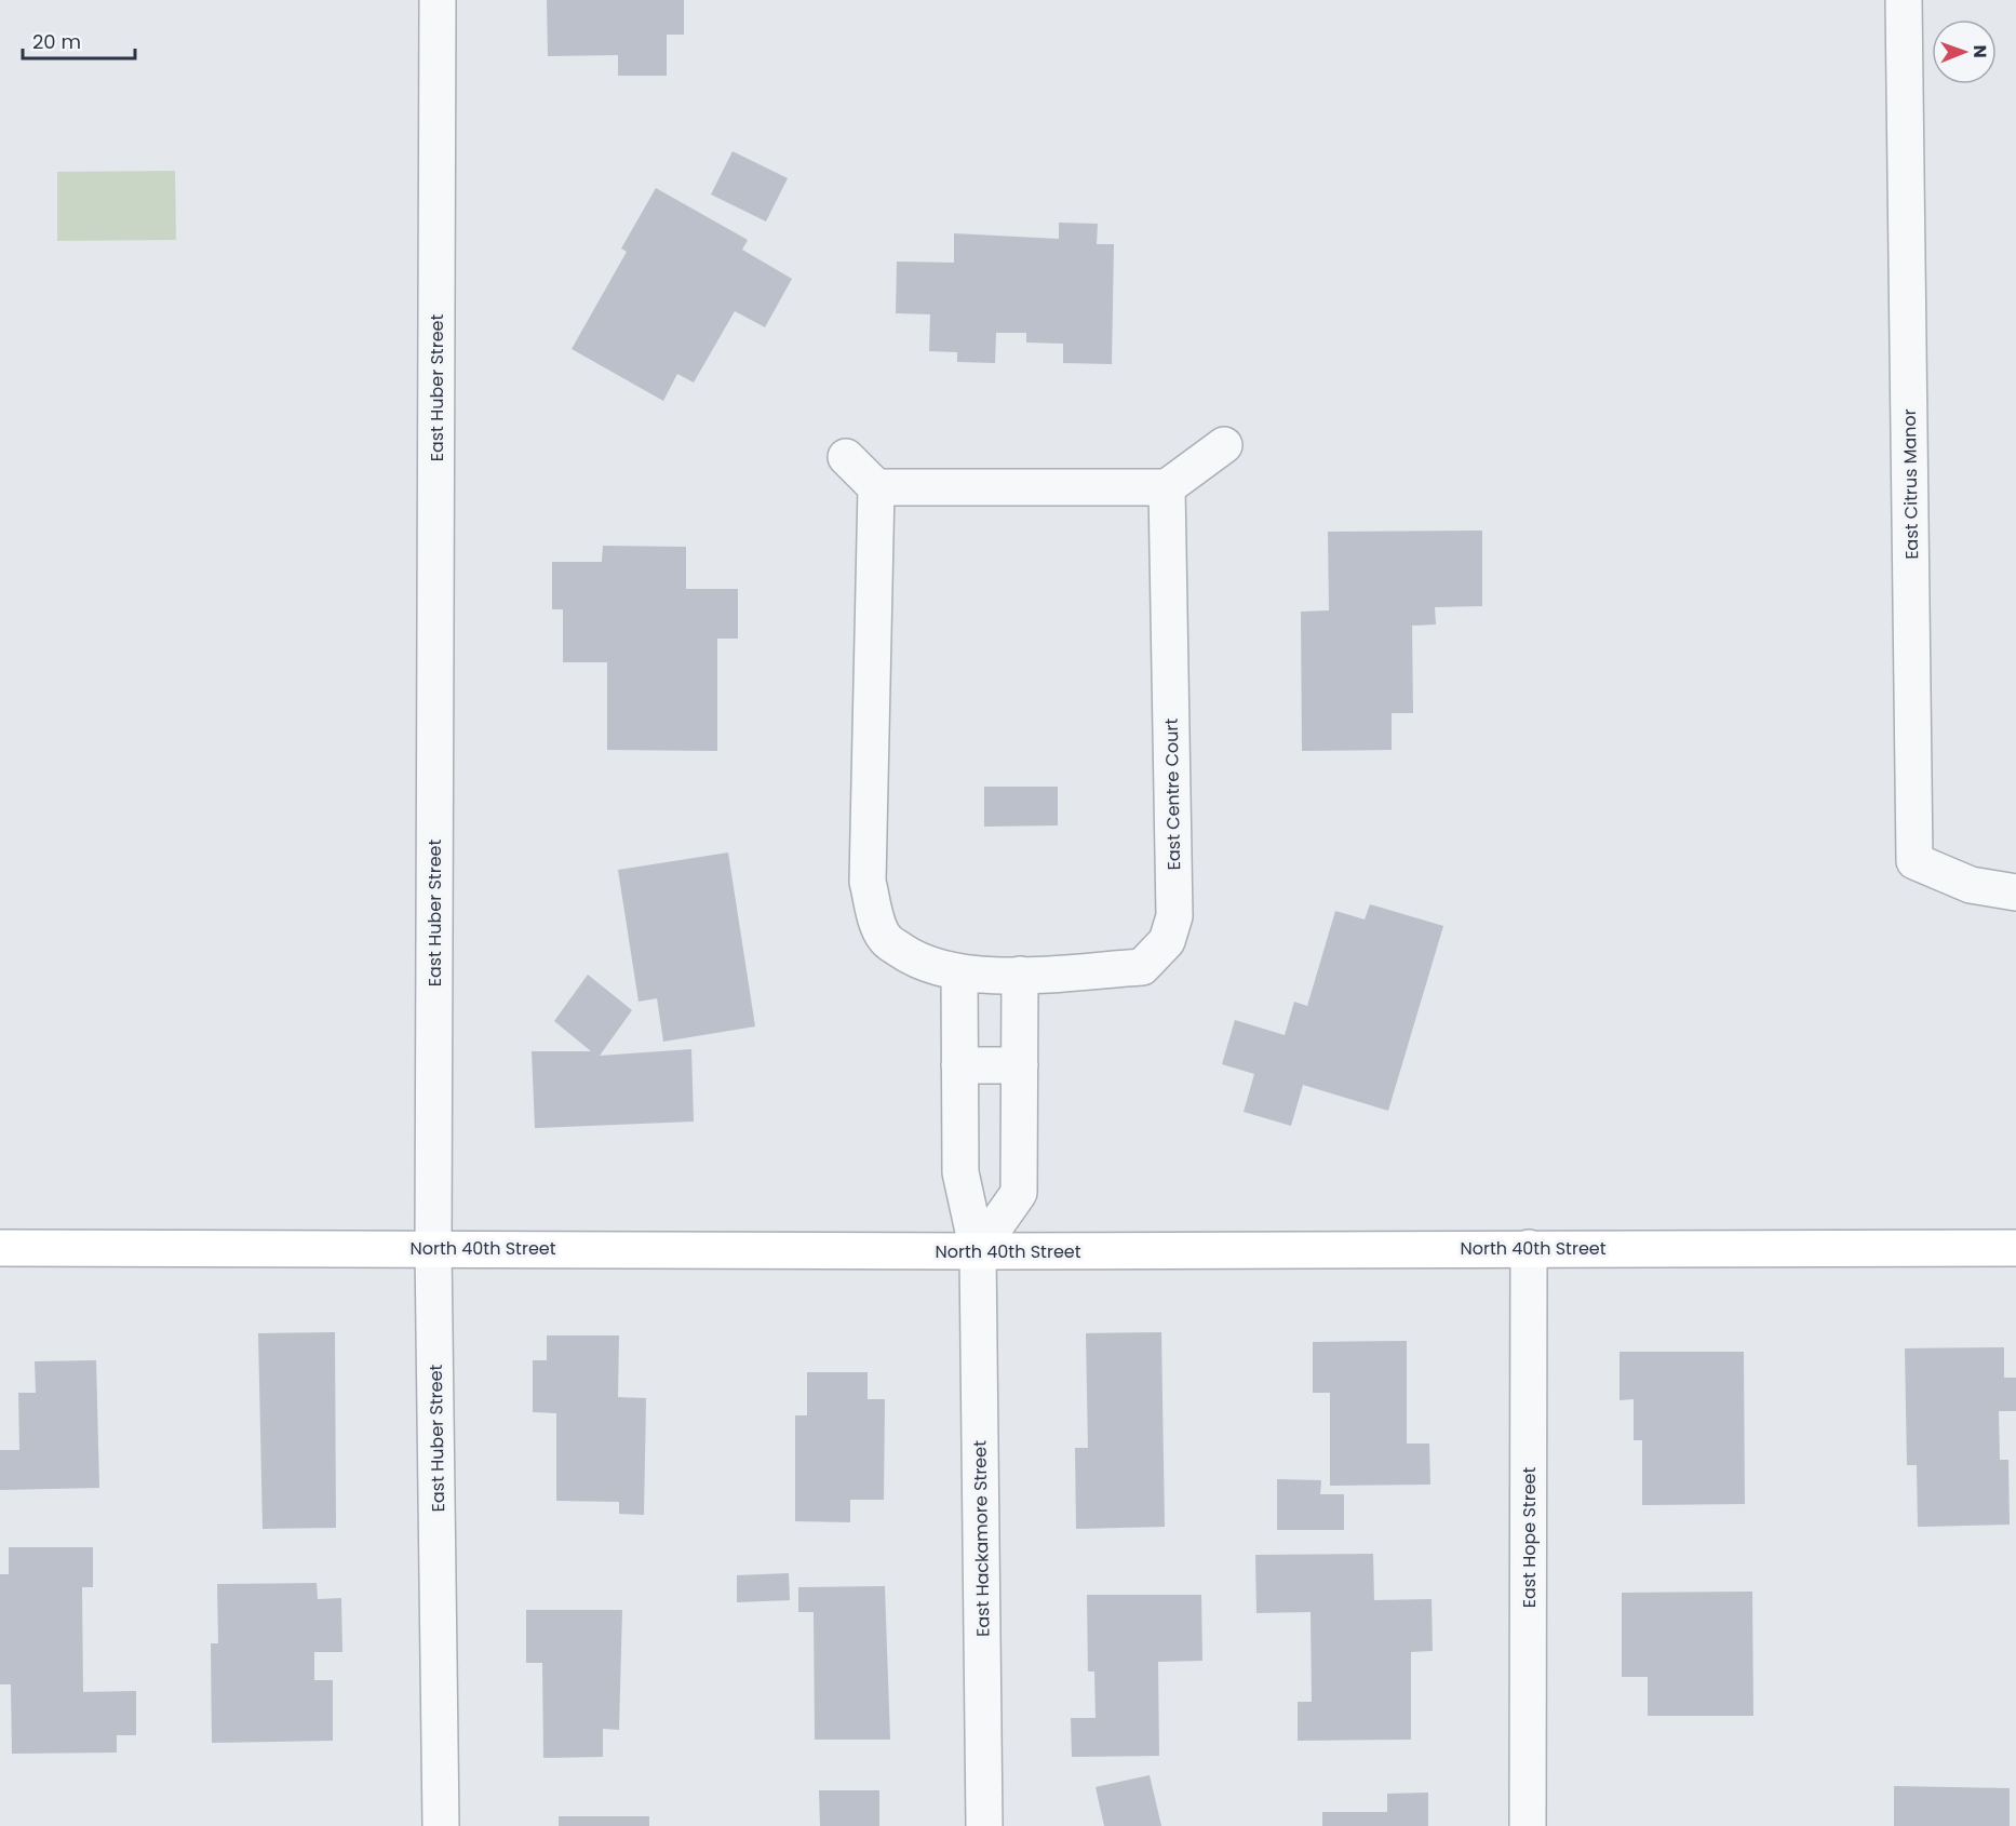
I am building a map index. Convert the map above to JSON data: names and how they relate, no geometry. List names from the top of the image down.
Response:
{
  "streets": {
    "street": [
      "East Huber Street",
      "East Citrus Manor",
      "East Centre Court",
      "North 40th Street",
      "East Hope Street",
      "East Hackamore Street"
    ]
  },
  "crossings": [
    ["East Huber Street", "North 40th Street"],
    ["North 40th Street", "East Hope Street"],
    ["North 40th Street", "East Hackamore Street"]
  ],
  "scale_bar": "20 m",
  "north": "right"
}
